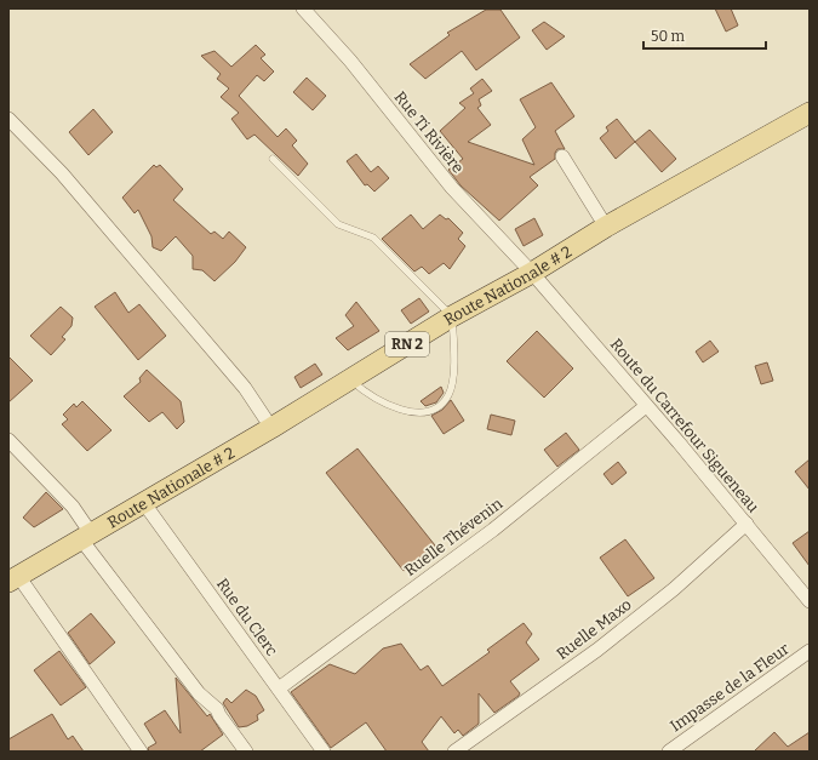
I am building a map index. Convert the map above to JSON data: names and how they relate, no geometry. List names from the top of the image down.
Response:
{
  "streets": {
    "main road": ["Route Nationale # 2", "RN 2"],
    "street": [
      "Rue Ti Rivière",
      "Route du Carrefour Sigueneau",
      "Ruelle Thévenin",
      "Rue du Clerc",
      "Ruelle Maxo",
      "Impasse de la Fleur"
    ]
  },
  "crossings": [
    ["Rue Ti Rivière", "Route Nationale # 2"],
    ["Rue Ti Rivière", "Route du Carrefour Sigueneau"],
    ["Route Nationale # 2", "Route du Carrefour Sigueneau"],
    ["Route Nationale # 2", "Rue du Clerc"],
    ["Route du Carrefour Sigueneau", "Ruelle Thévenin"],
    ["Route du Carrefour Sigueneau", "Ruelle Maxo"],
    ["Ruelle Thévenin", "Rue du Clerc"]
  ],
  "scale_bar": "50 m"
}
